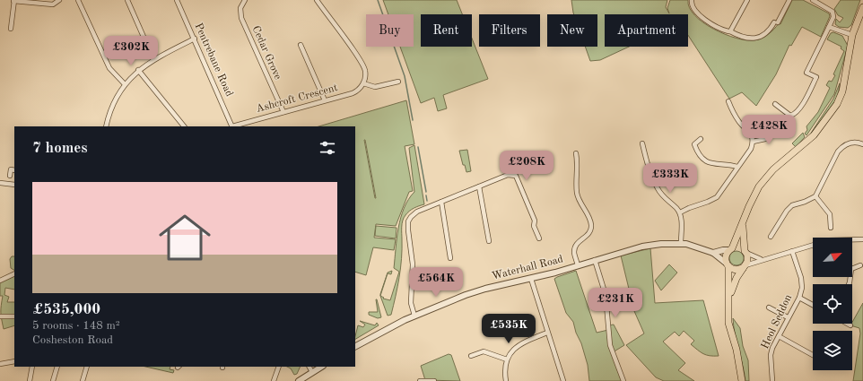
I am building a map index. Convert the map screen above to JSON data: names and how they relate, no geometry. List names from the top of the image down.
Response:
{
  "streets": {
    "street": [
      "Cedar Grove",
      "Pentrebane Road",
      "Ashcroft Crescent",
      "Waterhall Road",
      "Heol Seddon"
    ]
  },
  "crossings": [
    ["Cedar Grove", "Ashcroft Crescent"],
    ["Pentrebane Road", "Ashcroft Crescent"]
  ],
  "north": "top right",
  "page": {
    "chip": [
      "Buy",
      "Rent",
      "Filters",
      "New",
      "Apartment"
    ],
    "price": [
      "£302K",
      "£428K",
      "£208K",
      "£333K",
      "£564K",
      "£231K",
      "£535K"
    ],
    "heading": "7 homes",
    "list": [
      {
        "name": "£535,000",
        "note": "5 rooms · 148 m² · Cosheston Road"
      }
    ]
  }
}
